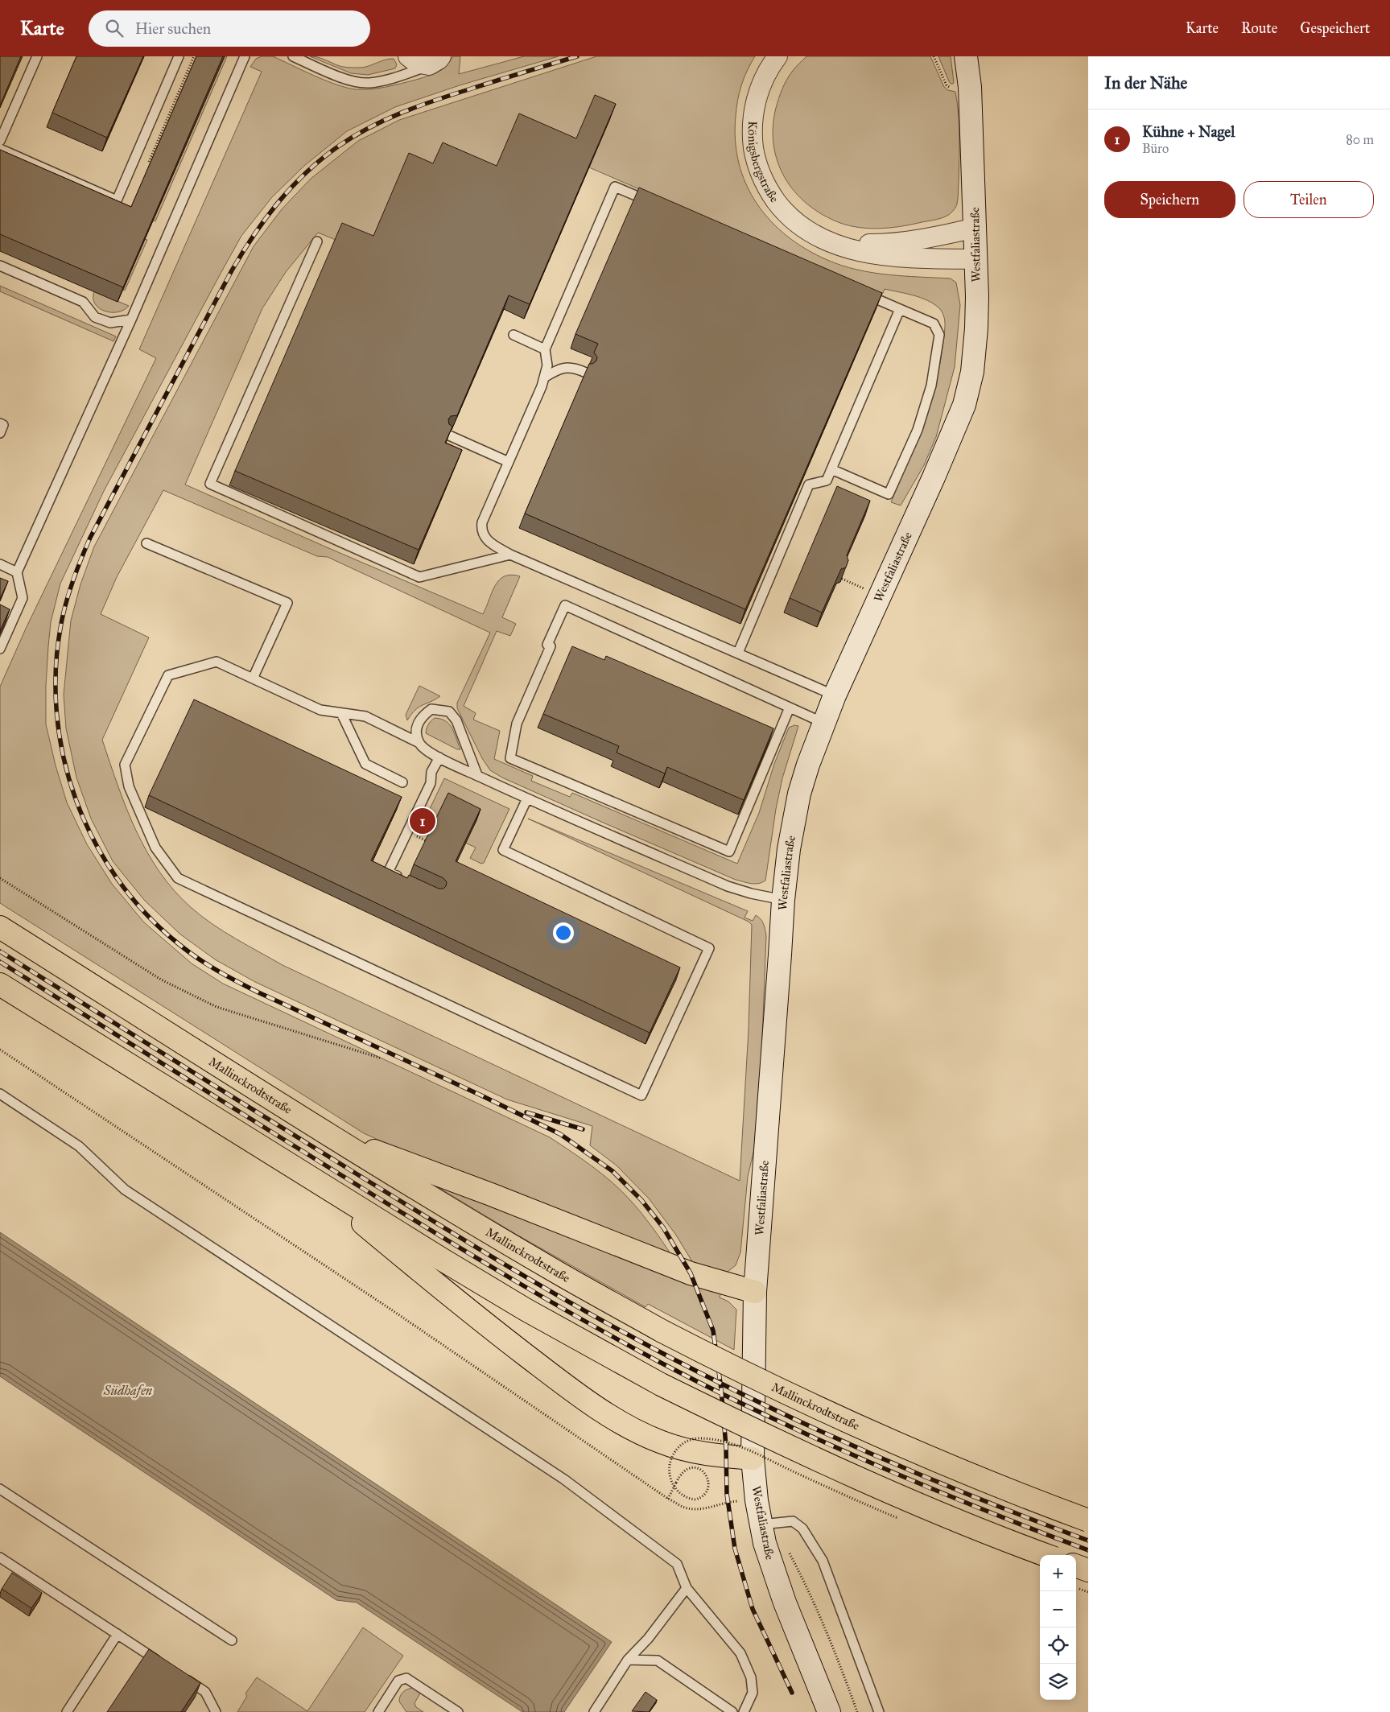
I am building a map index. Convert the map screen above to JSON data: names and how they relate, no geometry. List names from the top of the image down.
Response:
{
  "streets": {
    "highway": ["Mallinckrodtstraße"],
    "street": ["Königsbergstraße", "Westfaliastraße"]
  },
  "crossings": [
    ["Königsbergstraße", "Westfaliastraße"]
  ],
  "water": ["Südhafen"],
  "page": {
    "header": "Karte",
    "search": "Hier suchen",
    "nav": ["Karte", "Route", "Gespeichert"],
    "heading": "In der Nähe",
    "list": [
      {
        "mark": "1",
        "name": "Kühne + Nagel",
        "note": "Büro",
        "value": "80 m"
      }
    ],
    "buttons": ["Speichern", "Teilen"],
    "pins": "1",
    "map_buttons": ["+", "−"]
  }
}
